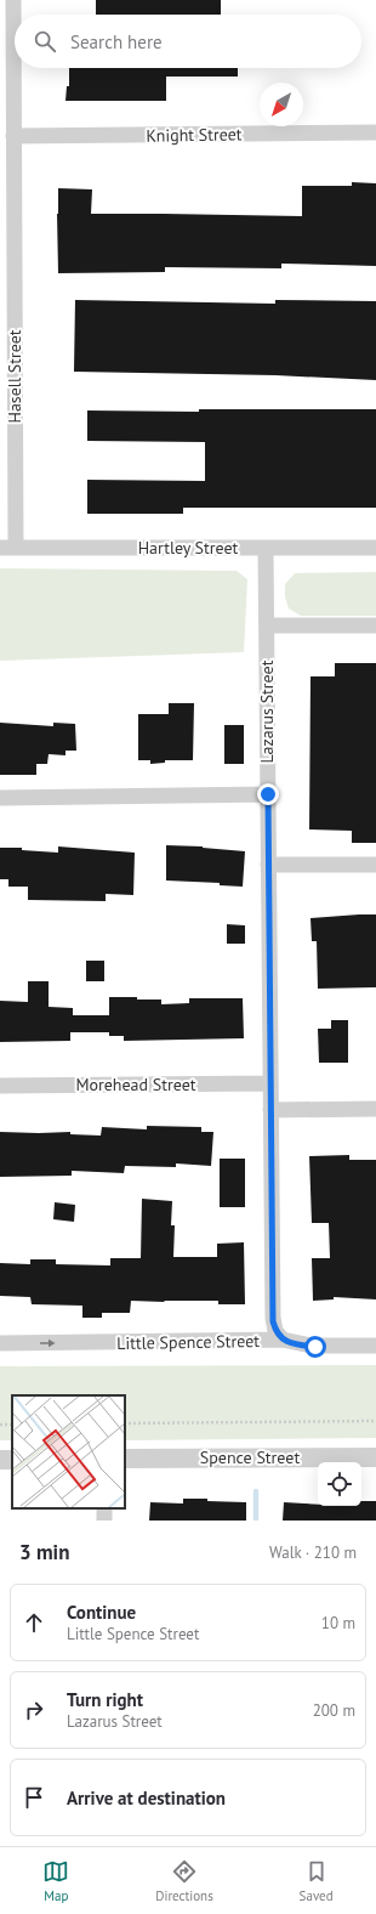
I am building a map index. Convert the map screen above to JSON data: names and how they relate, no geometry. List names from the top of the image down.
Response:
{
  "streets": {
    "street": [
      "Knight Street",
      "Hasell Street",
      "Hartley Street",
      "Lazarus Street",
      "Morehead Street",
      "Little Spence Street",
      "Spence Street"
    ]
  },
  "crossings": [
    ["Knight Street", "Hasell Street"],
    ["Hasell Street", "Hartley Street"],
    ["Hartley Street", "Lazarus Street"],
    ["Lazarus Street", "Morehead Street"],
    ["Lazarus Street", "Little Spence Street"]
  ],
  "one_way": ["Little Spence Street"],
  "north": "bottom left",
  "page": {
    "search": "Search here",
    "heading": ["3 min", "Walk · 210 m"],
    "list": [
      ["Continue", "Little Spence Street", "10 m"],
      ["Turn right", "Lazarus Street", "200 m"],
      "Arrive at destination"
    ],
    "nav": ["Map", "Directions", "Saved"]
  }
}
